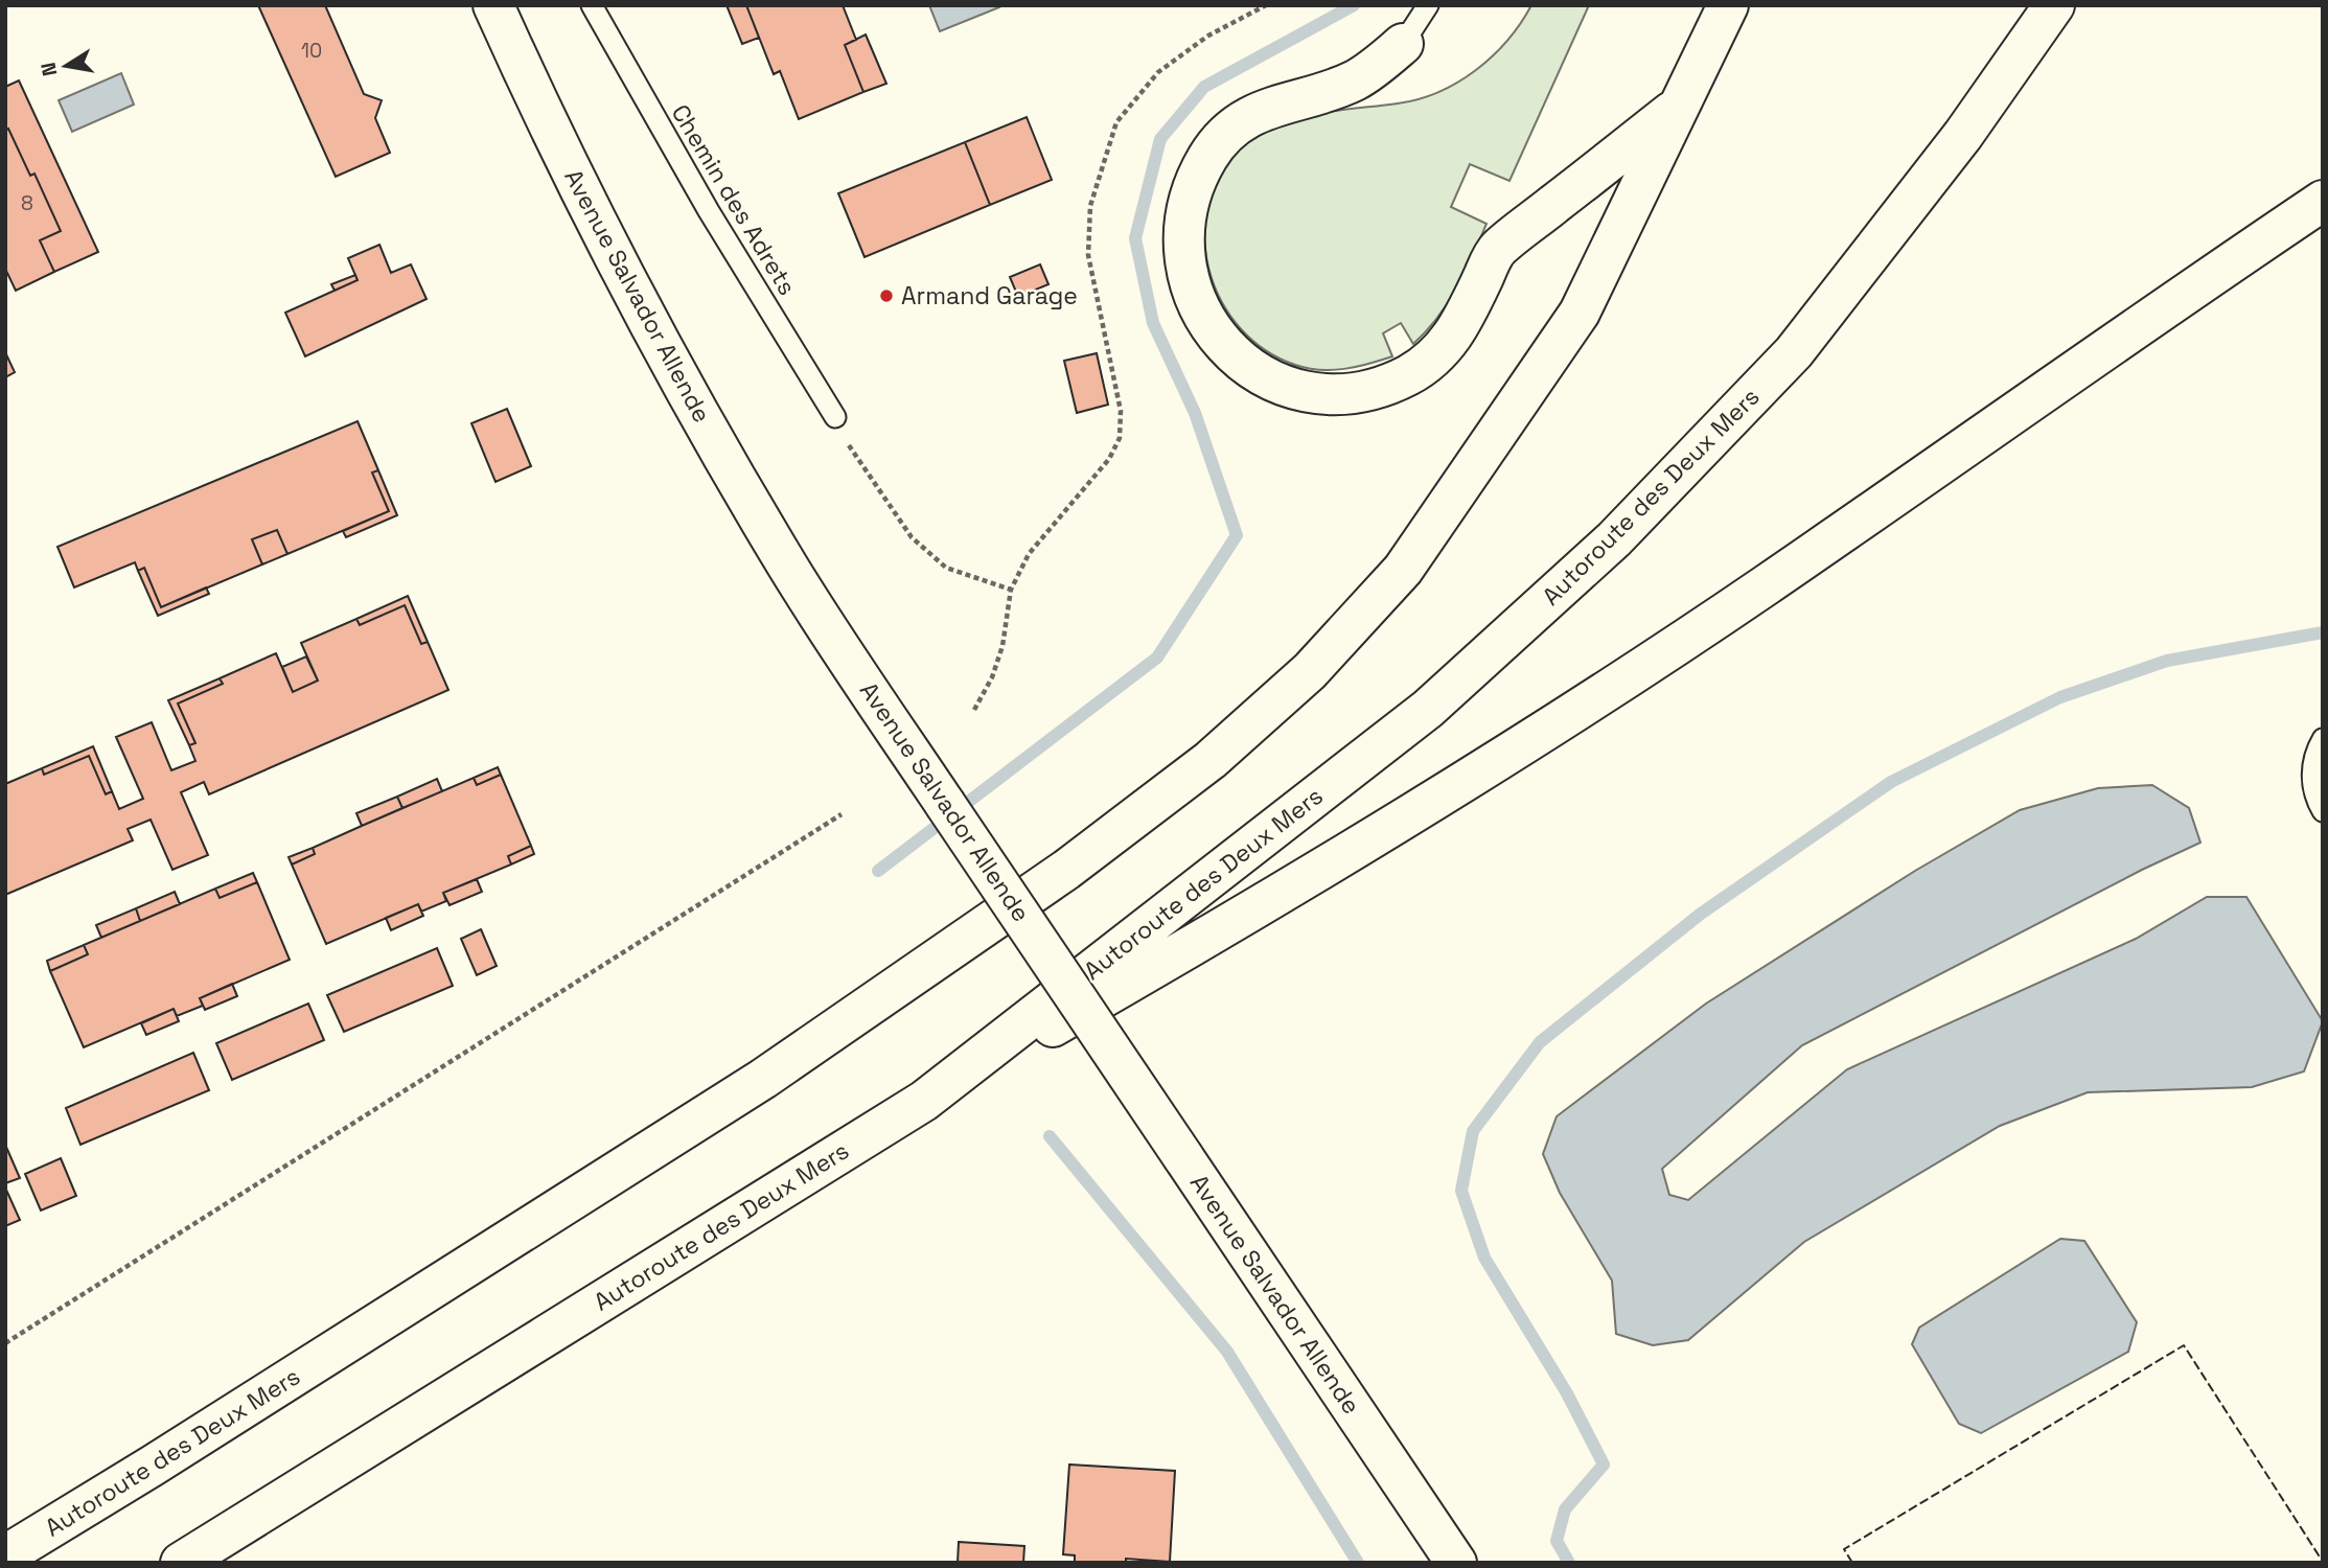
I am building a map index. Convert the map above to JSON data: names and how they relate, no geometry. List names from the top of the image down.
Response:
{
  "streets": {
    "main road": ["Avenue Salvador Allende", "Autoroute des Deux Mers"],
    "lane": ["Chemin des Adrets"]
  },
  "places": ["Armand Garage"],
  "house_numbers": ["10", "8"],
  "north": "left"
}
